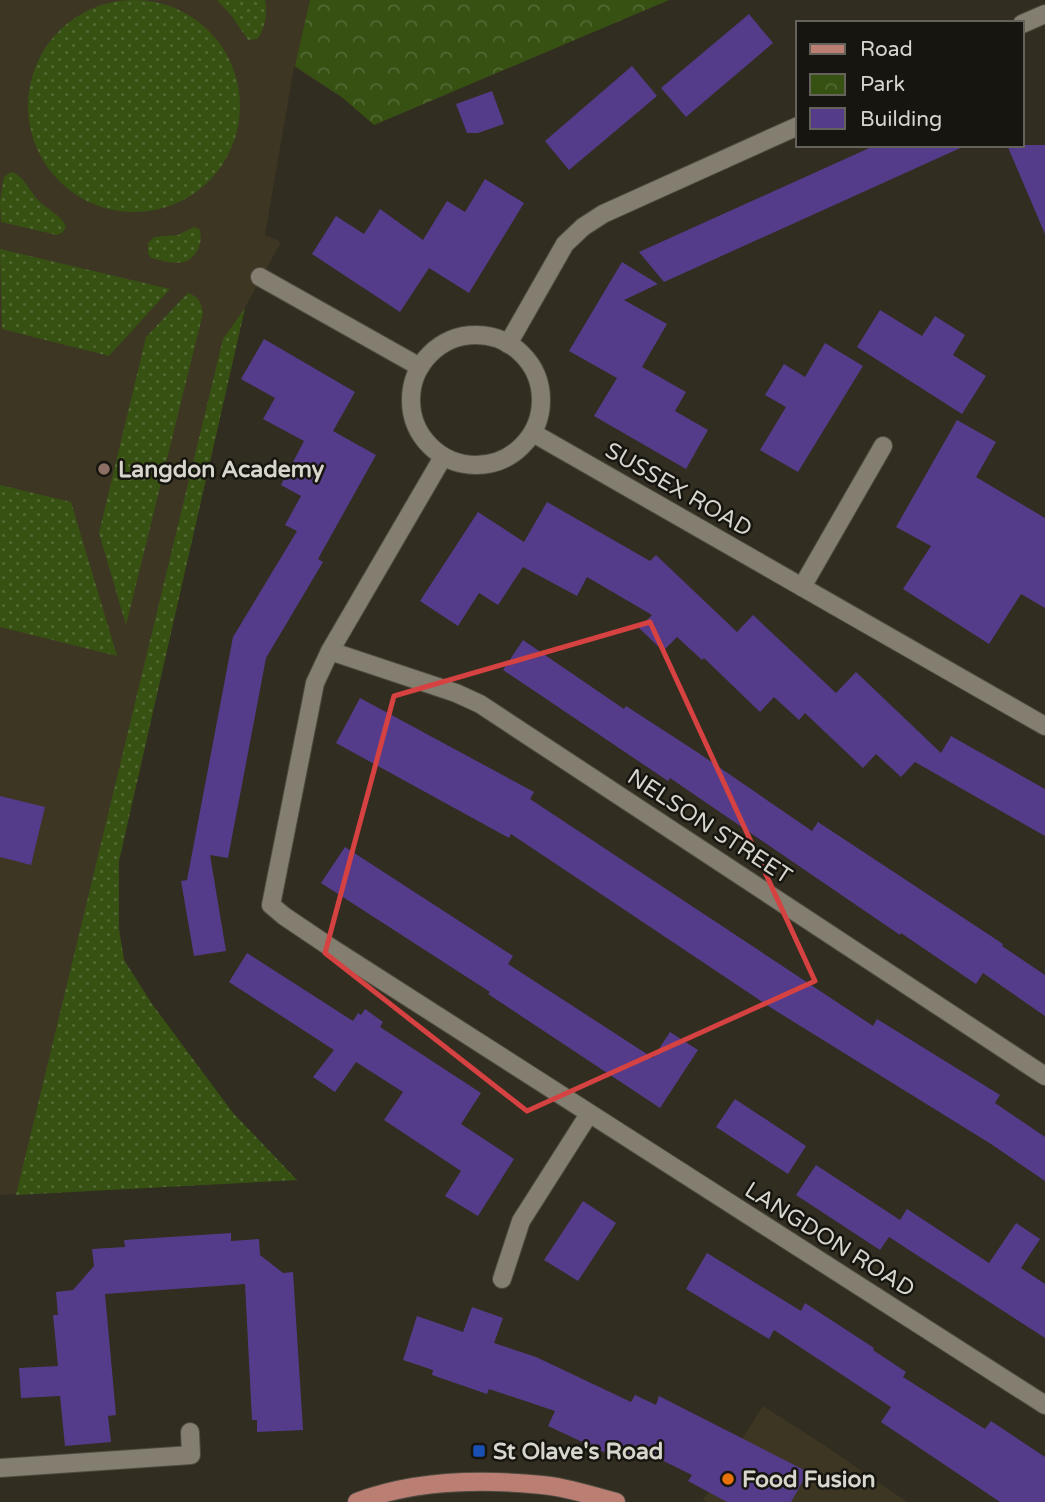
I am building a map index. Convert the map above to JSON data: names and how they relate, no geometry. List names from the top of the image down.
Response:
{
  "streets": {
    "street": ["SUSSEX ROAD", "NELSON STREET", "LANGDON ROAD"]
  },
  "crossings": [
    ["NELSON STREET", "LANGDON ROAD"]
  ],
  "places": {
    "other": ["Langdon Academy", "Food Fusion"],
    "transit": ["St Olave's Road"]
  },
  "legend": ["Road", "Park", "Building"]
}
